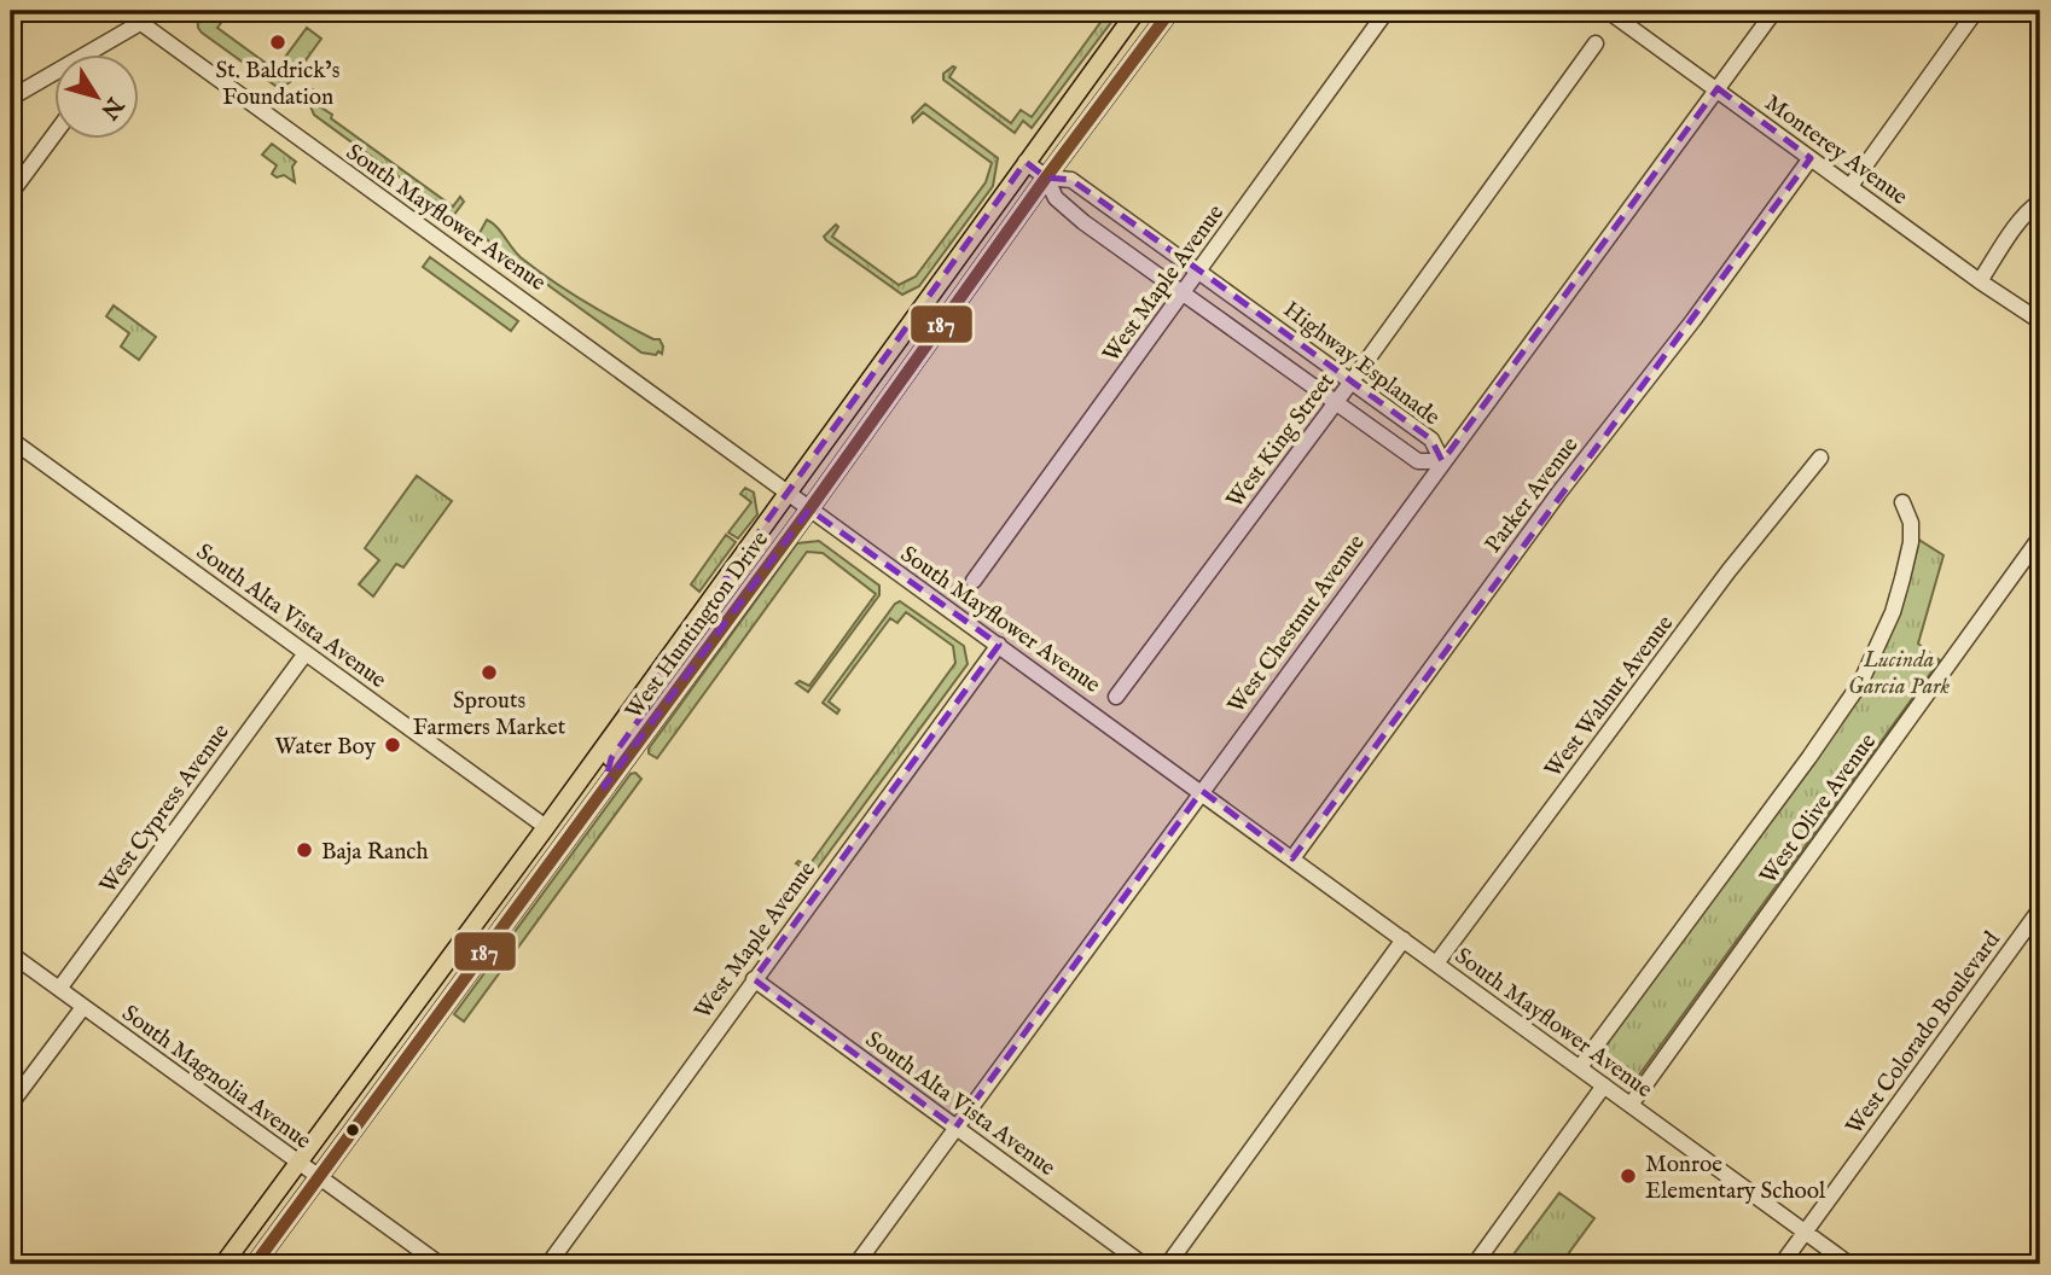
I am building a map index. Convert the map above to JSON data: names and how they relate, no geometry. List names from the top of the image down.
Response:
{
  "streets": {
    "main road": ["West Huntington Drive"],
    "street": [
      "Monterey Avenue",
      "South Mayflower Avenue",
      "West Maple Avenue",
      "Highway Esplanade",
      "West King Street",
      "Parker Avenue",
      "South Alta Vista Avenue",
      "West Chestnut Avenue",
      "West Walnut Avenue",
      "West Cypress Avenue",
      "West Olive Avenue",
      "West Colorado Boulevard",
      "South Magnolia Avenue"
    ]
  },
  "crossings": [
    ["Monterey Avenue", "Parker Avenue"],
    ["Monterey Avenue", "West Chestnut Avenue"],
    ["South Mayflower Avenue", "West Maple Avenue"],
    ["South Mayflower Avenue", "Parker Avenue"],
    ["South Mayflower Avenue", "West Chestnut Avenue"],
    ["South Mayflower Avenue", "West Huntington Drive"],
    ["South Mayflower Avenue", "West Walnut Avenue"],
    ["South Mayflower Avenue", "West Olive Avenue"],
    ["South Mayflower Avenue", "West Colorado Boulevard"],
    ["West Maple Avenue", "Highway Esplanade"],
    ["West Maple Avenue", "South Alta Vista Avenue"],
    ["Highway Esplanade", "West King Street"],
    ["Highway Esplanade", "West Chestnut Avenue"],
    ["Highway Esplanade", "West Huntington Drive"],
    ["South Alta Vista Avenue", "West Chestnut Avenue"],
    ["South Alta Vista Avenue", "West Huntington Drive"],
    ["South Alta Vista Avenue", "West Cypress Avenue"],
    ["West Huntington Drive", "South Magnolia Avenue"],
    ["West Cypress Avenue", "South Magnolia Avenue"]
  ],
  "parks": ["Lucinda Garcia Park"],
  "places": [
    "St. Baldrick’s Foundation",
    "Sprouts Farmers Market",
    "Water Boy",
    "Baja Ranch",
    "Monroe Elementary School"
  ],
  "lines": ["transit line 187"],
  "north": "bottom right"
}
